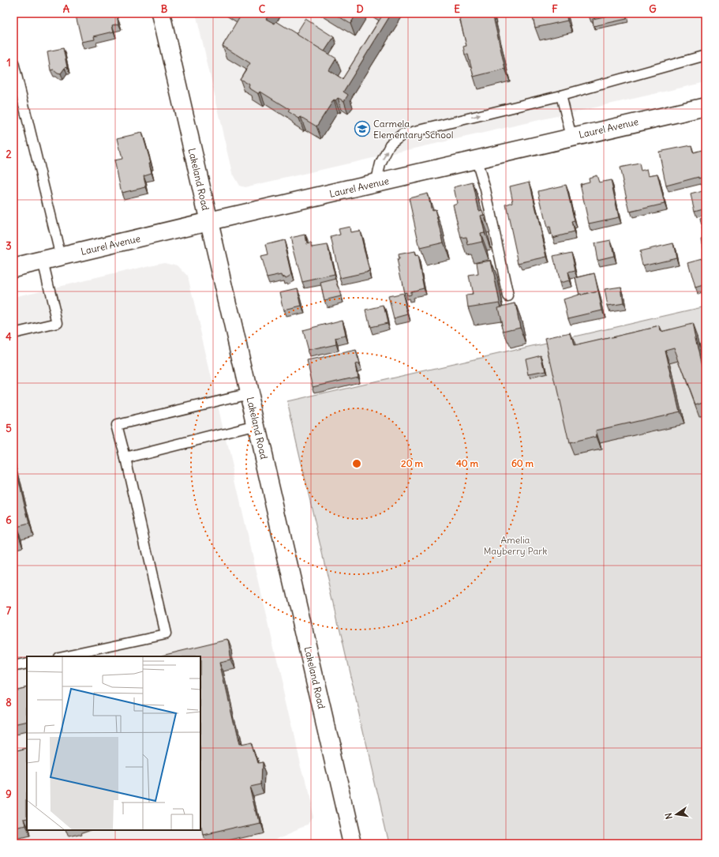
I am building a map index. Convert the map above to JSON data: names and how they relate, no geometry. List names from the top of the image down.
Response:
{
  "streets": {
    "street": ["Laurel Avenue", "Lakeland Road"]
  },
  "crossings": [
    ["Laurel Avenue", "Lakeland Road"]
  ],
  "parks": ["Amelia Mayberry Park"],
  "places": {
    "school or university": ["Carmela Elementary School"]
  },
  "north": "left",
  "grid": {
    "columns": [
      "A",
      "B",
      "C",
      "D",
      "E",
      "F",
      "G"
    ],
    "rows": [
      "1",
      "2",
      "3",
      "4",
      "5",
      "6",
      "7",
      "8",
      "9"
    ]
  },
  "rings": ["20 m", "40 m", "60 m"]
}
